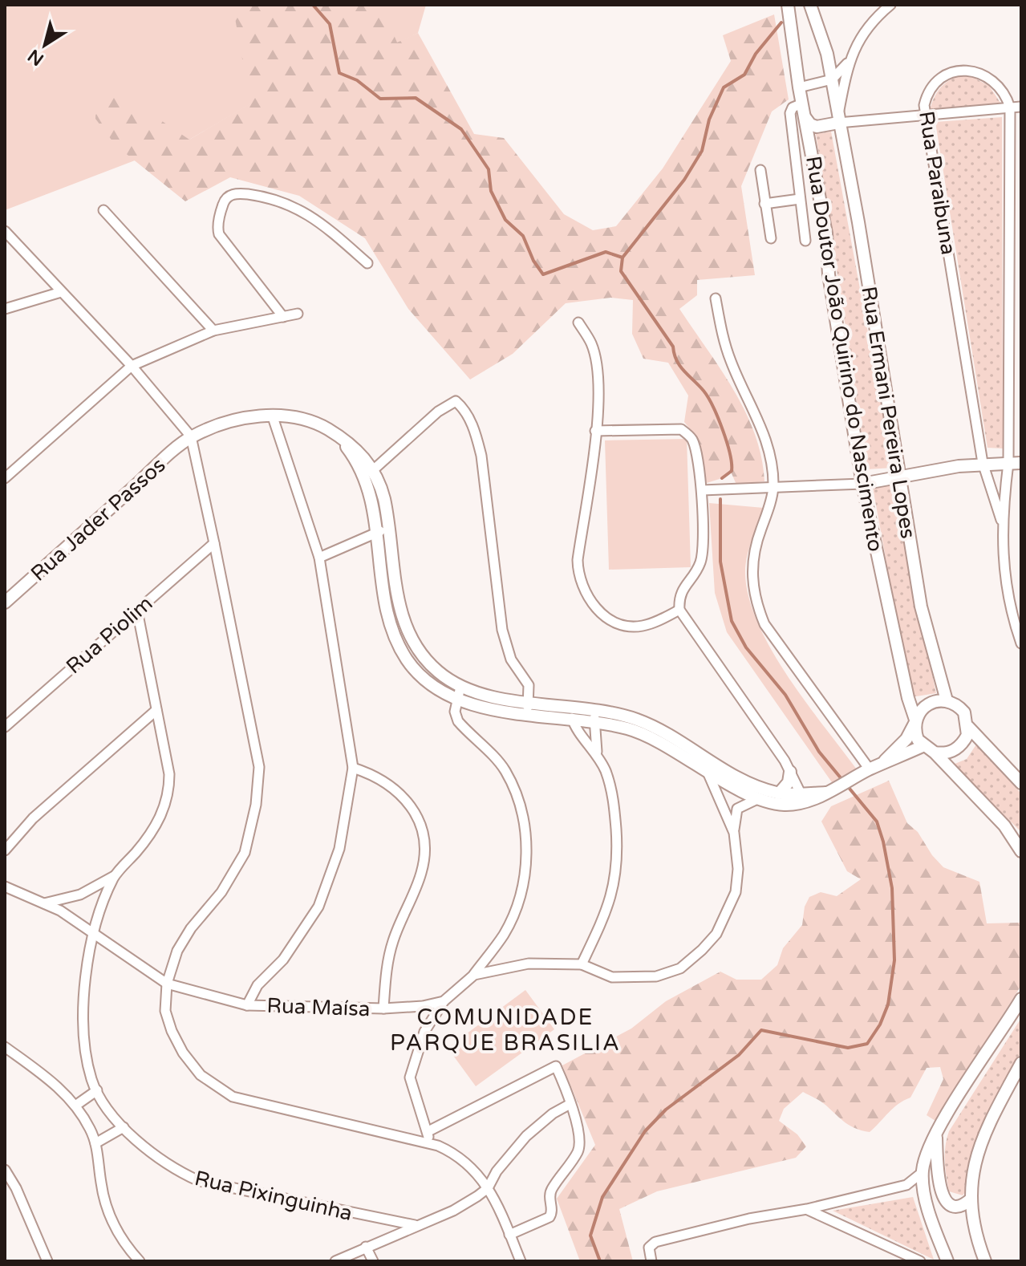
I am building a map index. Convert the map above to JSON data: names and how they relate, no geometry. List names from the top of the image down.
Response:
{
  "streets": {
    "street": [
      "Rua Paraibuna",
      "Rua Doutor João Quirino do Nascimento",
      "Rua Ermani Pereira Lopes",
      "Rua Jader Passos",
      "Rua Piolim",
      "Rua Maísa",
      "Rua Pixinguinha"
    ]
  },
  "crossings": [
    ["Rua Doutor João Quirino do Nascimento", "Rua Ermani Pereira Lopes"],
    ["Rua Piolim", "Rua Pixinguinha"],
    ["Rua Maísa", "Rua Pixinguinha"]
  ],
  "districts": ["COMUNIDADE PARQUE BRASILIA"],
  "north": "bottom left"
}
